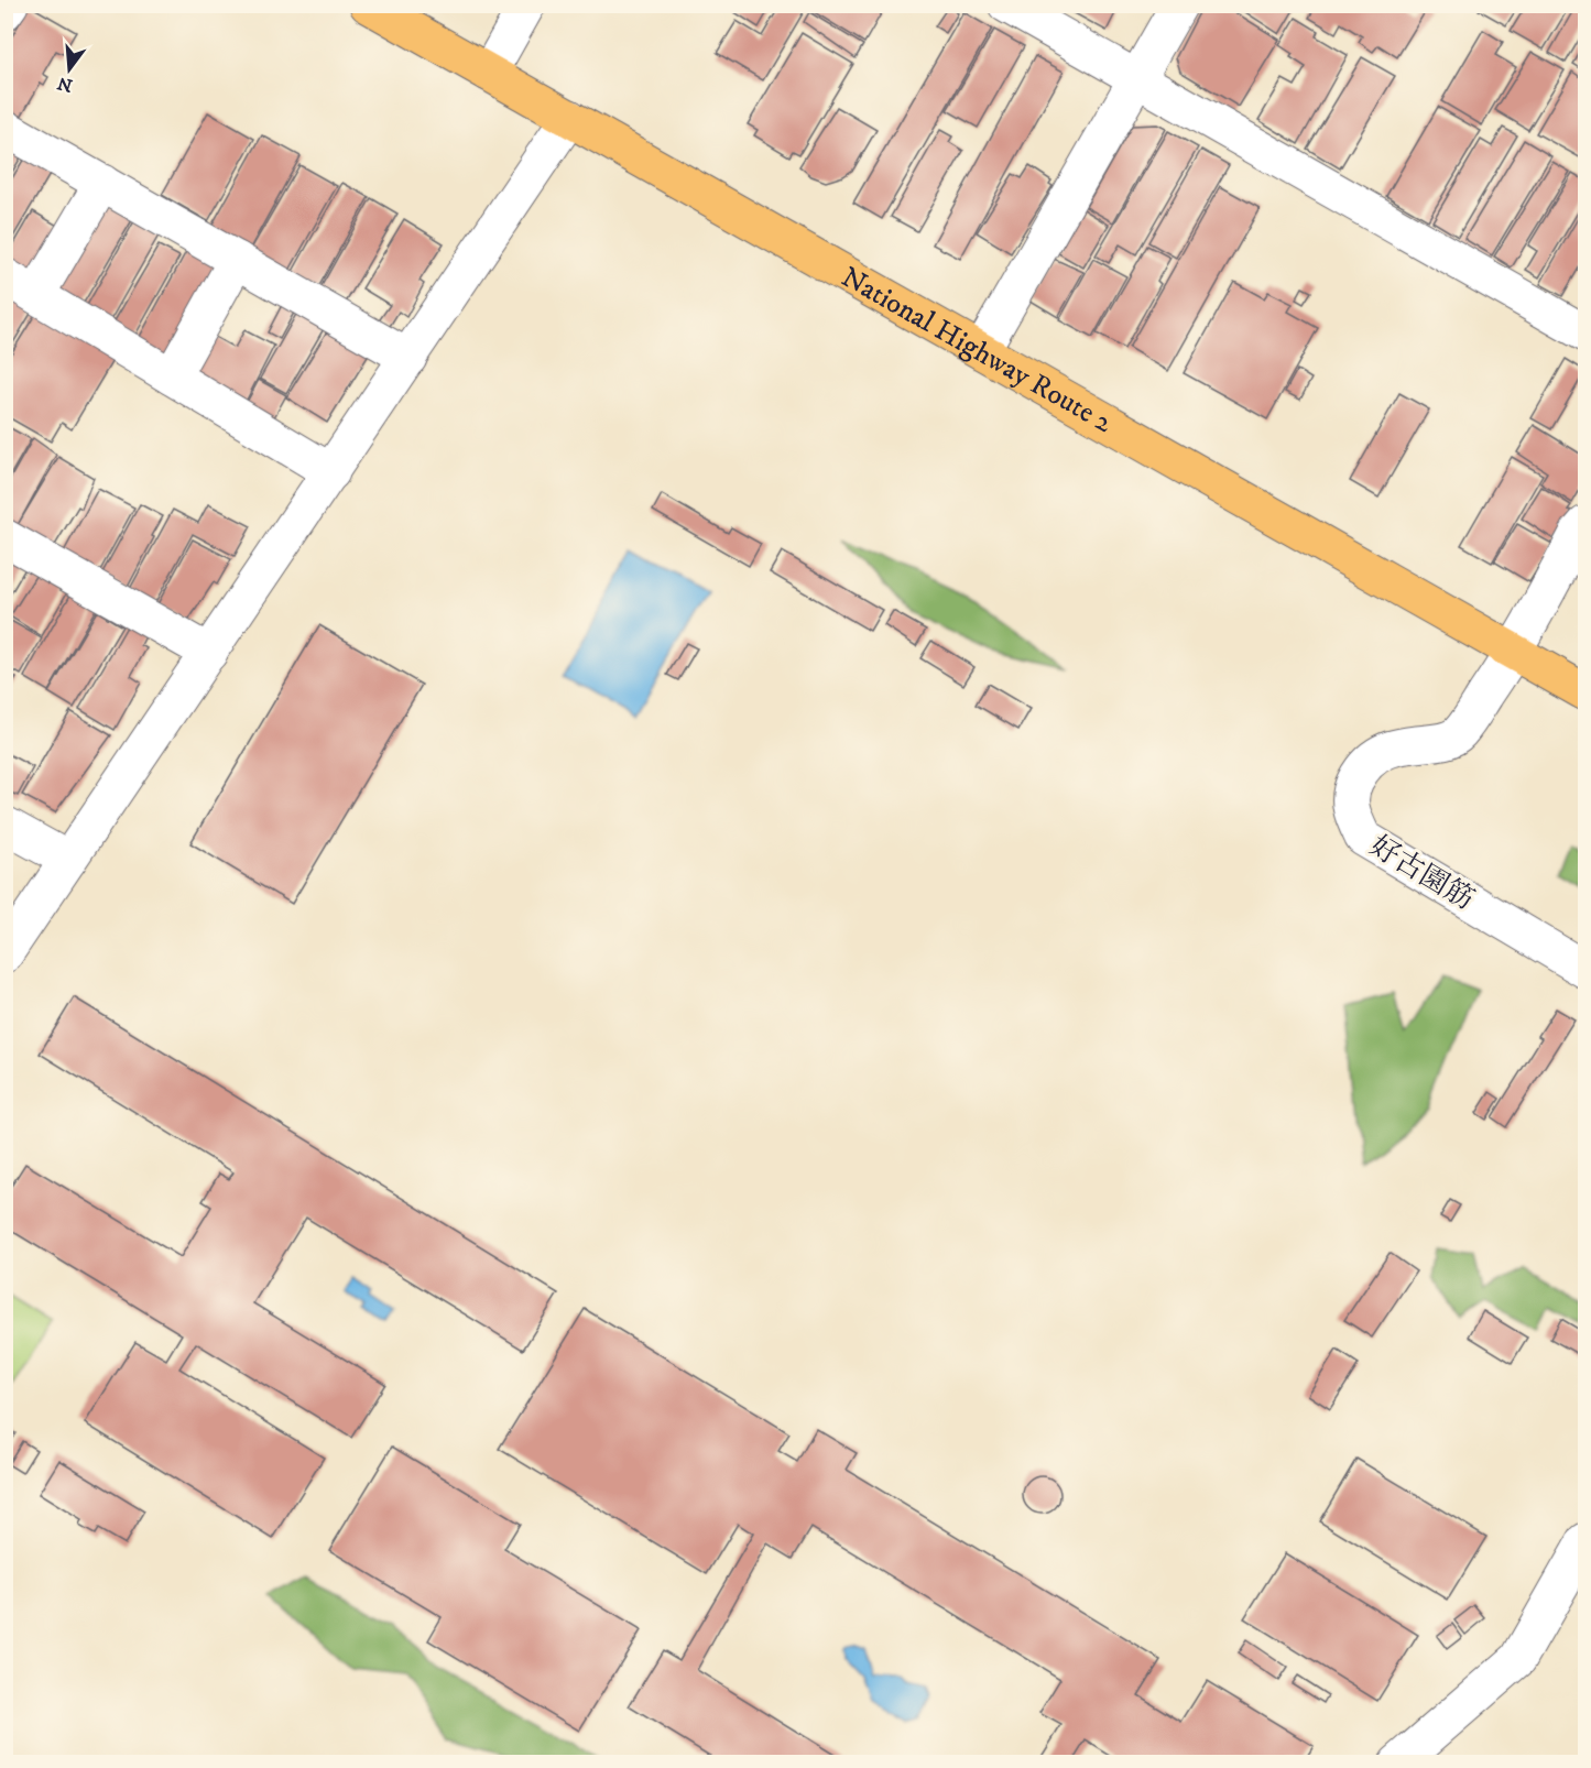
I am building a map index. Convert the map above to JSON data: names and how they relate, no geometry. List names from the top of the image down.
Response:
{
  "streets": {
    "highway": ["National Highway Route 2"],
    "street": ["好古園筋"]
  },
  "crossings": [
    ["National Highway Route 2", "好古園筋"]
  ],
  "north": "bottom"
}
